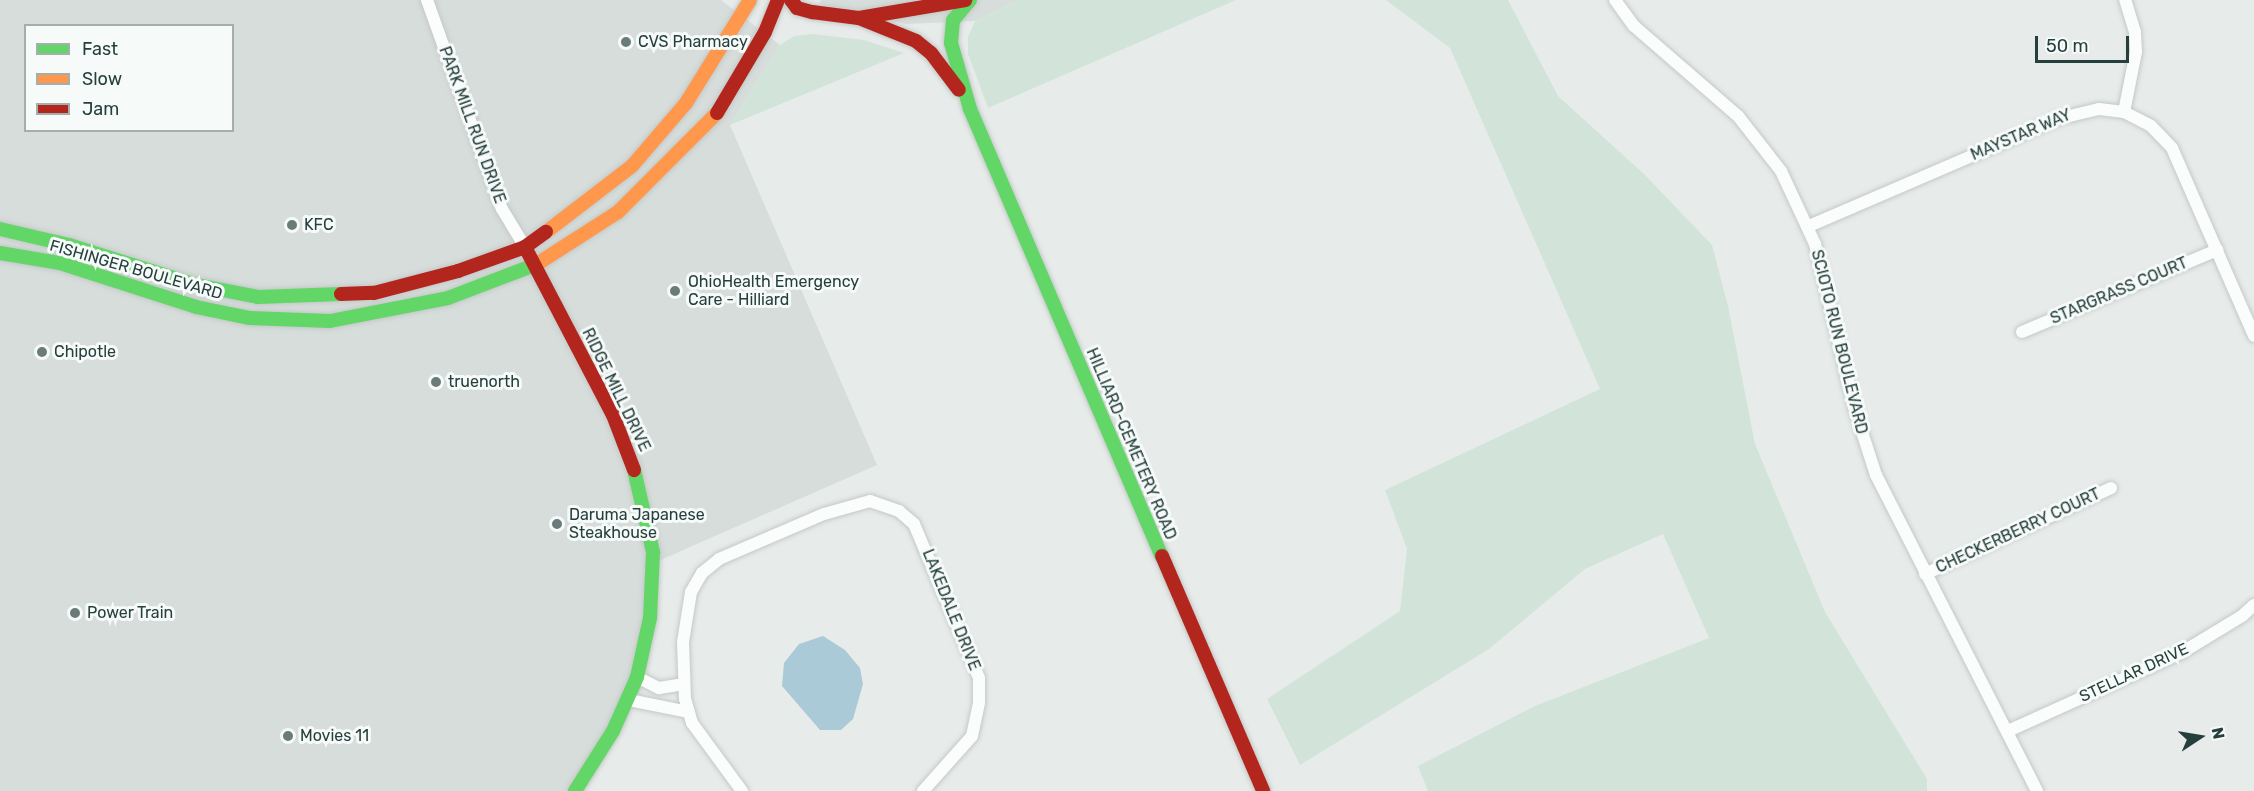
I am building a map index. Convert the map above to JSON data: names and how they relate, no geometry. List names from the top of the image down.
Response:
{
  "streets": {
    "main road": ["FISHINGER BOULEVARD", "RIDGE MILL DRIVE", "HILLIARD-CEMETERY ROAD"],
    "street": [
      "PARK MILL RUN DRIVE",
      "MAYSTAR WAY",
      "STARGRASS COURT",
      "SCIOTO RUN BOULEVARD",
      "CHECKERBERRY COURT",
      "LAKEDALE DRIVE",
      "STELLAR DRIVE"
    ]
  },
  "crossings": [
    ["PARK MILL RUN DRIVE", "FISHINGER BOULEVARD"],
    ["PARK MILL RUN DRIVE", "RIDGE MILL DRIVE"],
    ["MAYSTAR WAY", "STARGRASS COURT"],
    ["MAYSTAR WAY", "SCIOTO RUN BOULEVARD"],
    ["FISHINGER BOULEVARD", "RIDGE MILL DRIVE"],
    ["SCIOTO RUN BOULEVARD", "CHECKERBERRY COURT"],
    ["SCIOTO RUN BOULEVARD", "STELLAR DRIVE"]
  ],
  "places": [
    "CVS Pharmacy",
    "KFC",
    "OhioHealth Emergency Care - Hilliard",
    "Chipotle",
    "truenorth",
    "Daruma Japanese Steakhouse",
    "Power Train",
    "Movies 11"
  ],
  "legend": ["Fast", "Slow", "Jam"],
  "scale_bar": "50 m",
  "north": "right"
}
